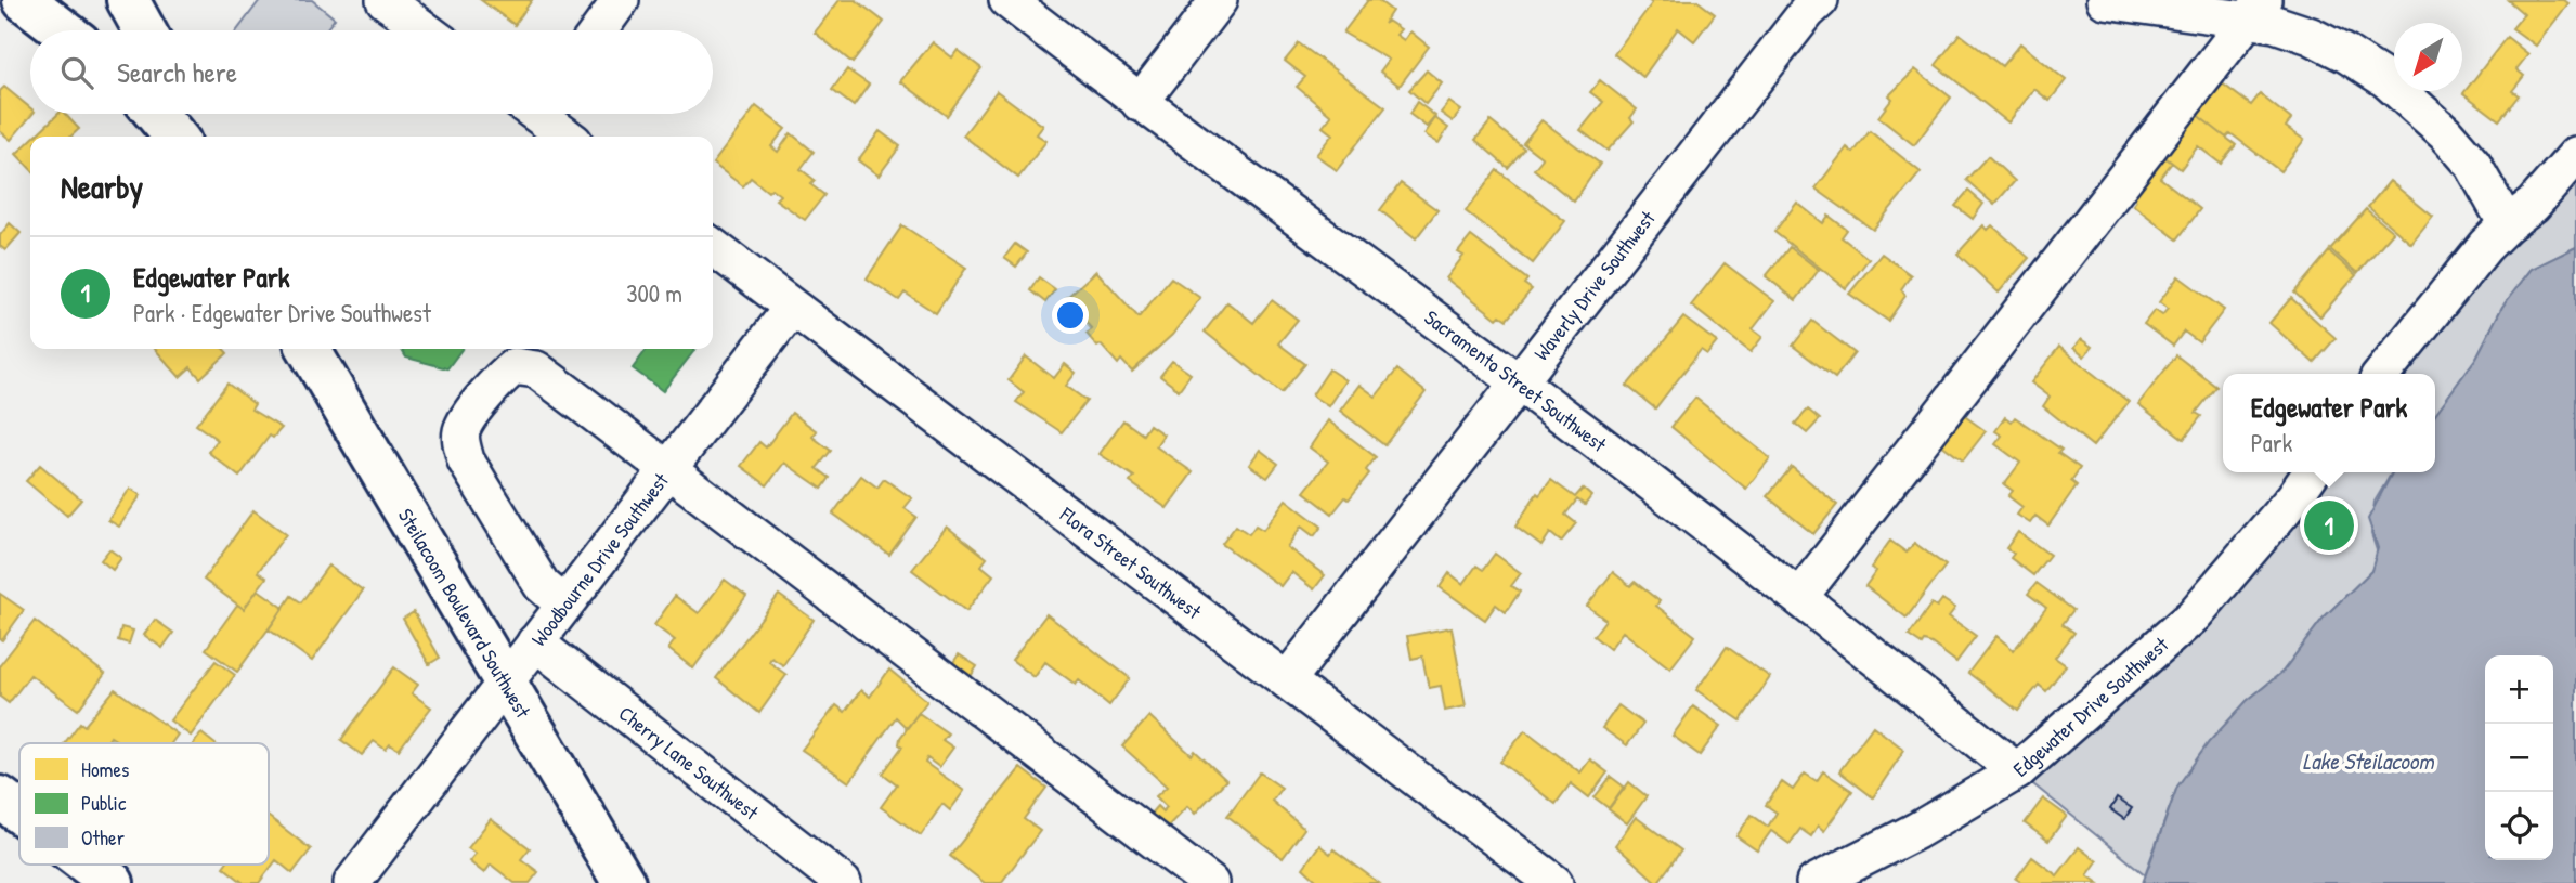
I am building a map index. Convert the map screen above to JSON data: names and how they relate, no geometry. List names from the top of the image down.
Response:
{
  "streets": {
    "main road": ["Steilacoom Boulevard Southwest"],
    "street": [
      "Waverly Drive Southwest",
      "Sacramento Street Southwest",
      "Woodbourne Drive Southwest",
      "Flora Street Southwest",
      "Edgewater Drive Southwest",
      "Cherry Lane Southwest"
    ]
  },
  "crossings": [
    ["Waverly Drive Southwest", "Sacramento Street Southwest"],
    ["Waverly Drive Southwest", "Flora Street Southwest"],
    ["Sacramento Street Southwest", "Edgewater Drive Southwest"],
    ["Woodbourne Drive Southwest", "Flora Street Southwest"],
    ["Woodbourne Drive Southwest", "Steilacoom Boulevard Southwest"],
    ["Woodbourne Drive Southwest", "Cherry Lane Southwest"]
  ],
  "water": ["Lake Steilacoom"],
  "legend": ["Homes", "Public", "Other"],
  "north": "bottom left",
  "page": {
    "search": "Search here",
    "heading": "Nearby",
    "list": [
      {
        "mark": "1",
        "name": "Edgewater Park",
        "note": "Park · Edgewater Drive Southwest",
        "value": "300 m"
      }
    ],
    "popup": ["Edgewater Park", "Park"],
    "pins": "1",
    "map_buttons": ["+", "−"]
  }
}
